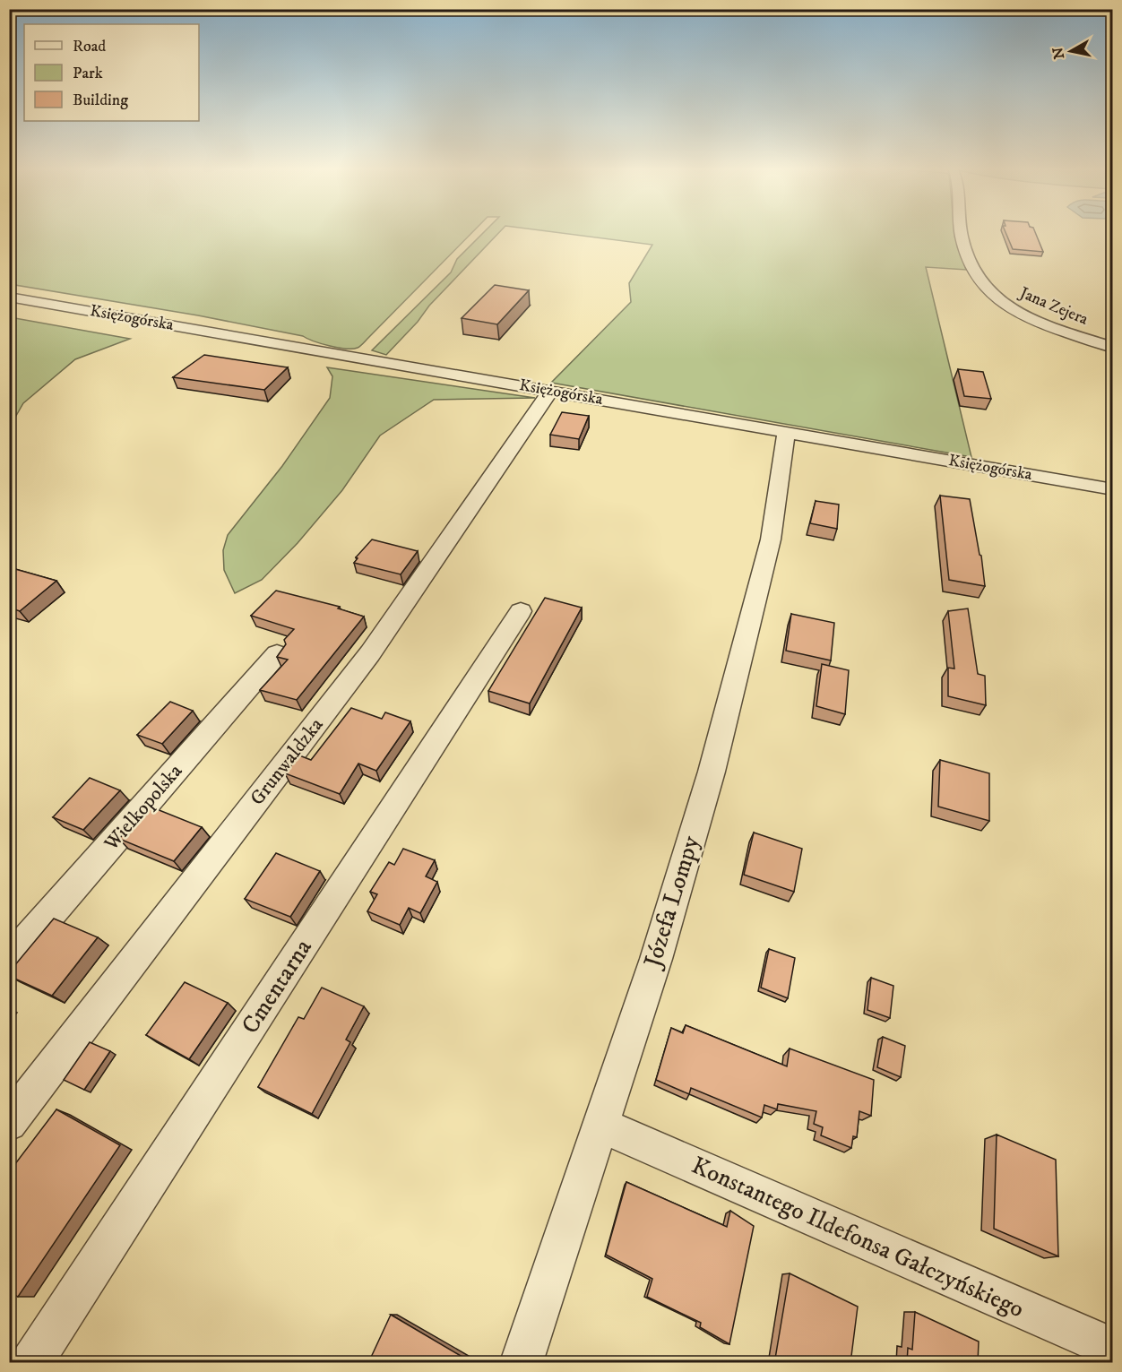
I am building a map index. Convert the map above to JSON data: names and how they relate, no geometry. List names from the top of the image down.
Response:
{
  "streets": {
    "street": [
      "Jana Zejera",
      "Księżogórska",
      "Grunwaldzka",
      "Wielkopolska",
      "Józefa Lompy",
      "Cmentarna",
      "Konstantego Ildefonsa Gałczyńskiego"
    ]
  },
  "crossings": [
    ["Księżogórska", "Grunwaldzka"],
    ["Księżogórska", "Józefa Lompy"],
    ["Józefa Lompy", "Konstantego Ildefonsa Gałczyńskiego"]
  ],
  "legend": ["Road", "Park", "Building"],
  "north": "left"
}
